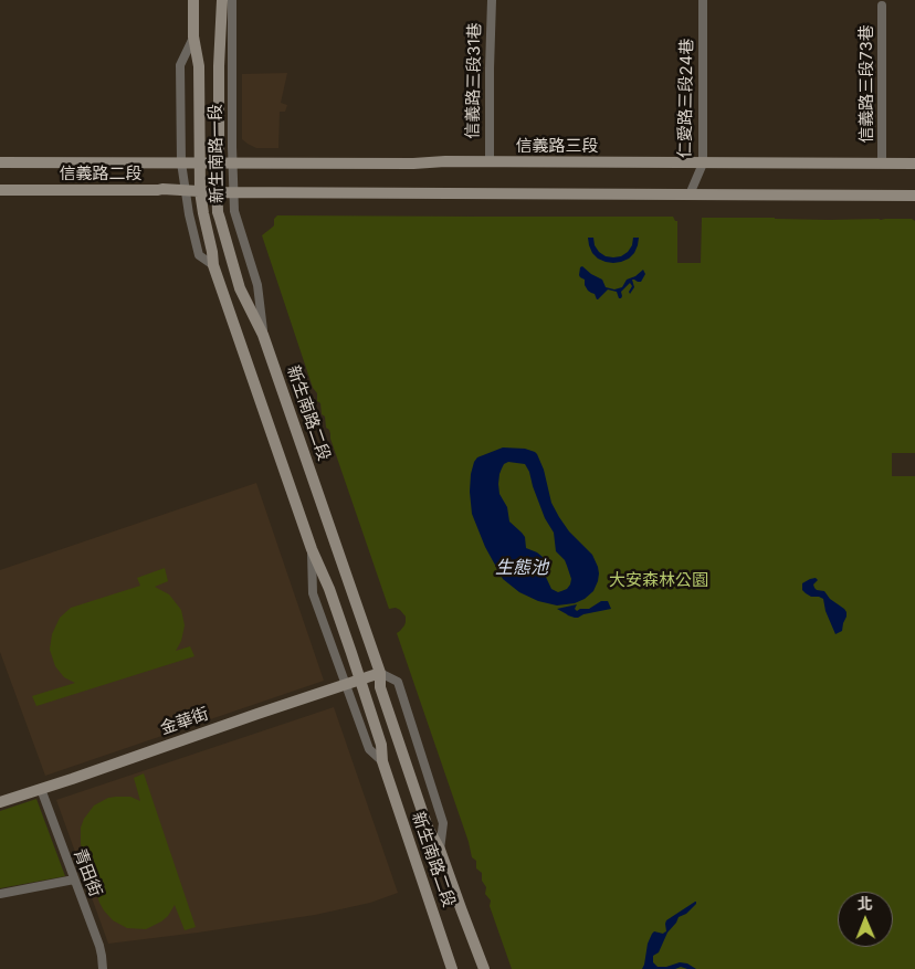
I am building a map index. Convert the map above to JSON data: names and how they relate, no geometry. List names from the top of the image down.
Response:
{
  "streets": {
    "main road": [
      "信義路三段",
      "新生南路一段",
      "信義路二段",
      "新生南路二段",
      "金華街"
    ],
    "street": [
      "信義路三段31巷",
      "信義路三段73巷",
      "仁愛路三段24巷",
      "青田街"
    ]
  },
  "crossings": [
    ["信義路三段31巷", "信義路三段"],
    ["信義路三段73巷", "信義路三段"],
    ["仁愛路三段24巷", "信義路三段"],
    ["信義路三段", "新生南路一段"],
    ["信義路三段", "信義路二段"],
    ["信義路三段", "新生南路二段"],
    ["新生南路一段", "信義路二段"],
    ["新生南路一段", "新生南路二段"],
    ["信義路二段", "新生南路二段"],
    ["新生南路二段", "金華街"],
    ["金華街", "青田街"]
  ],
  "water": ["生態池"],
  "parks": ["大安森林公園"],
  "north": "top"
}
